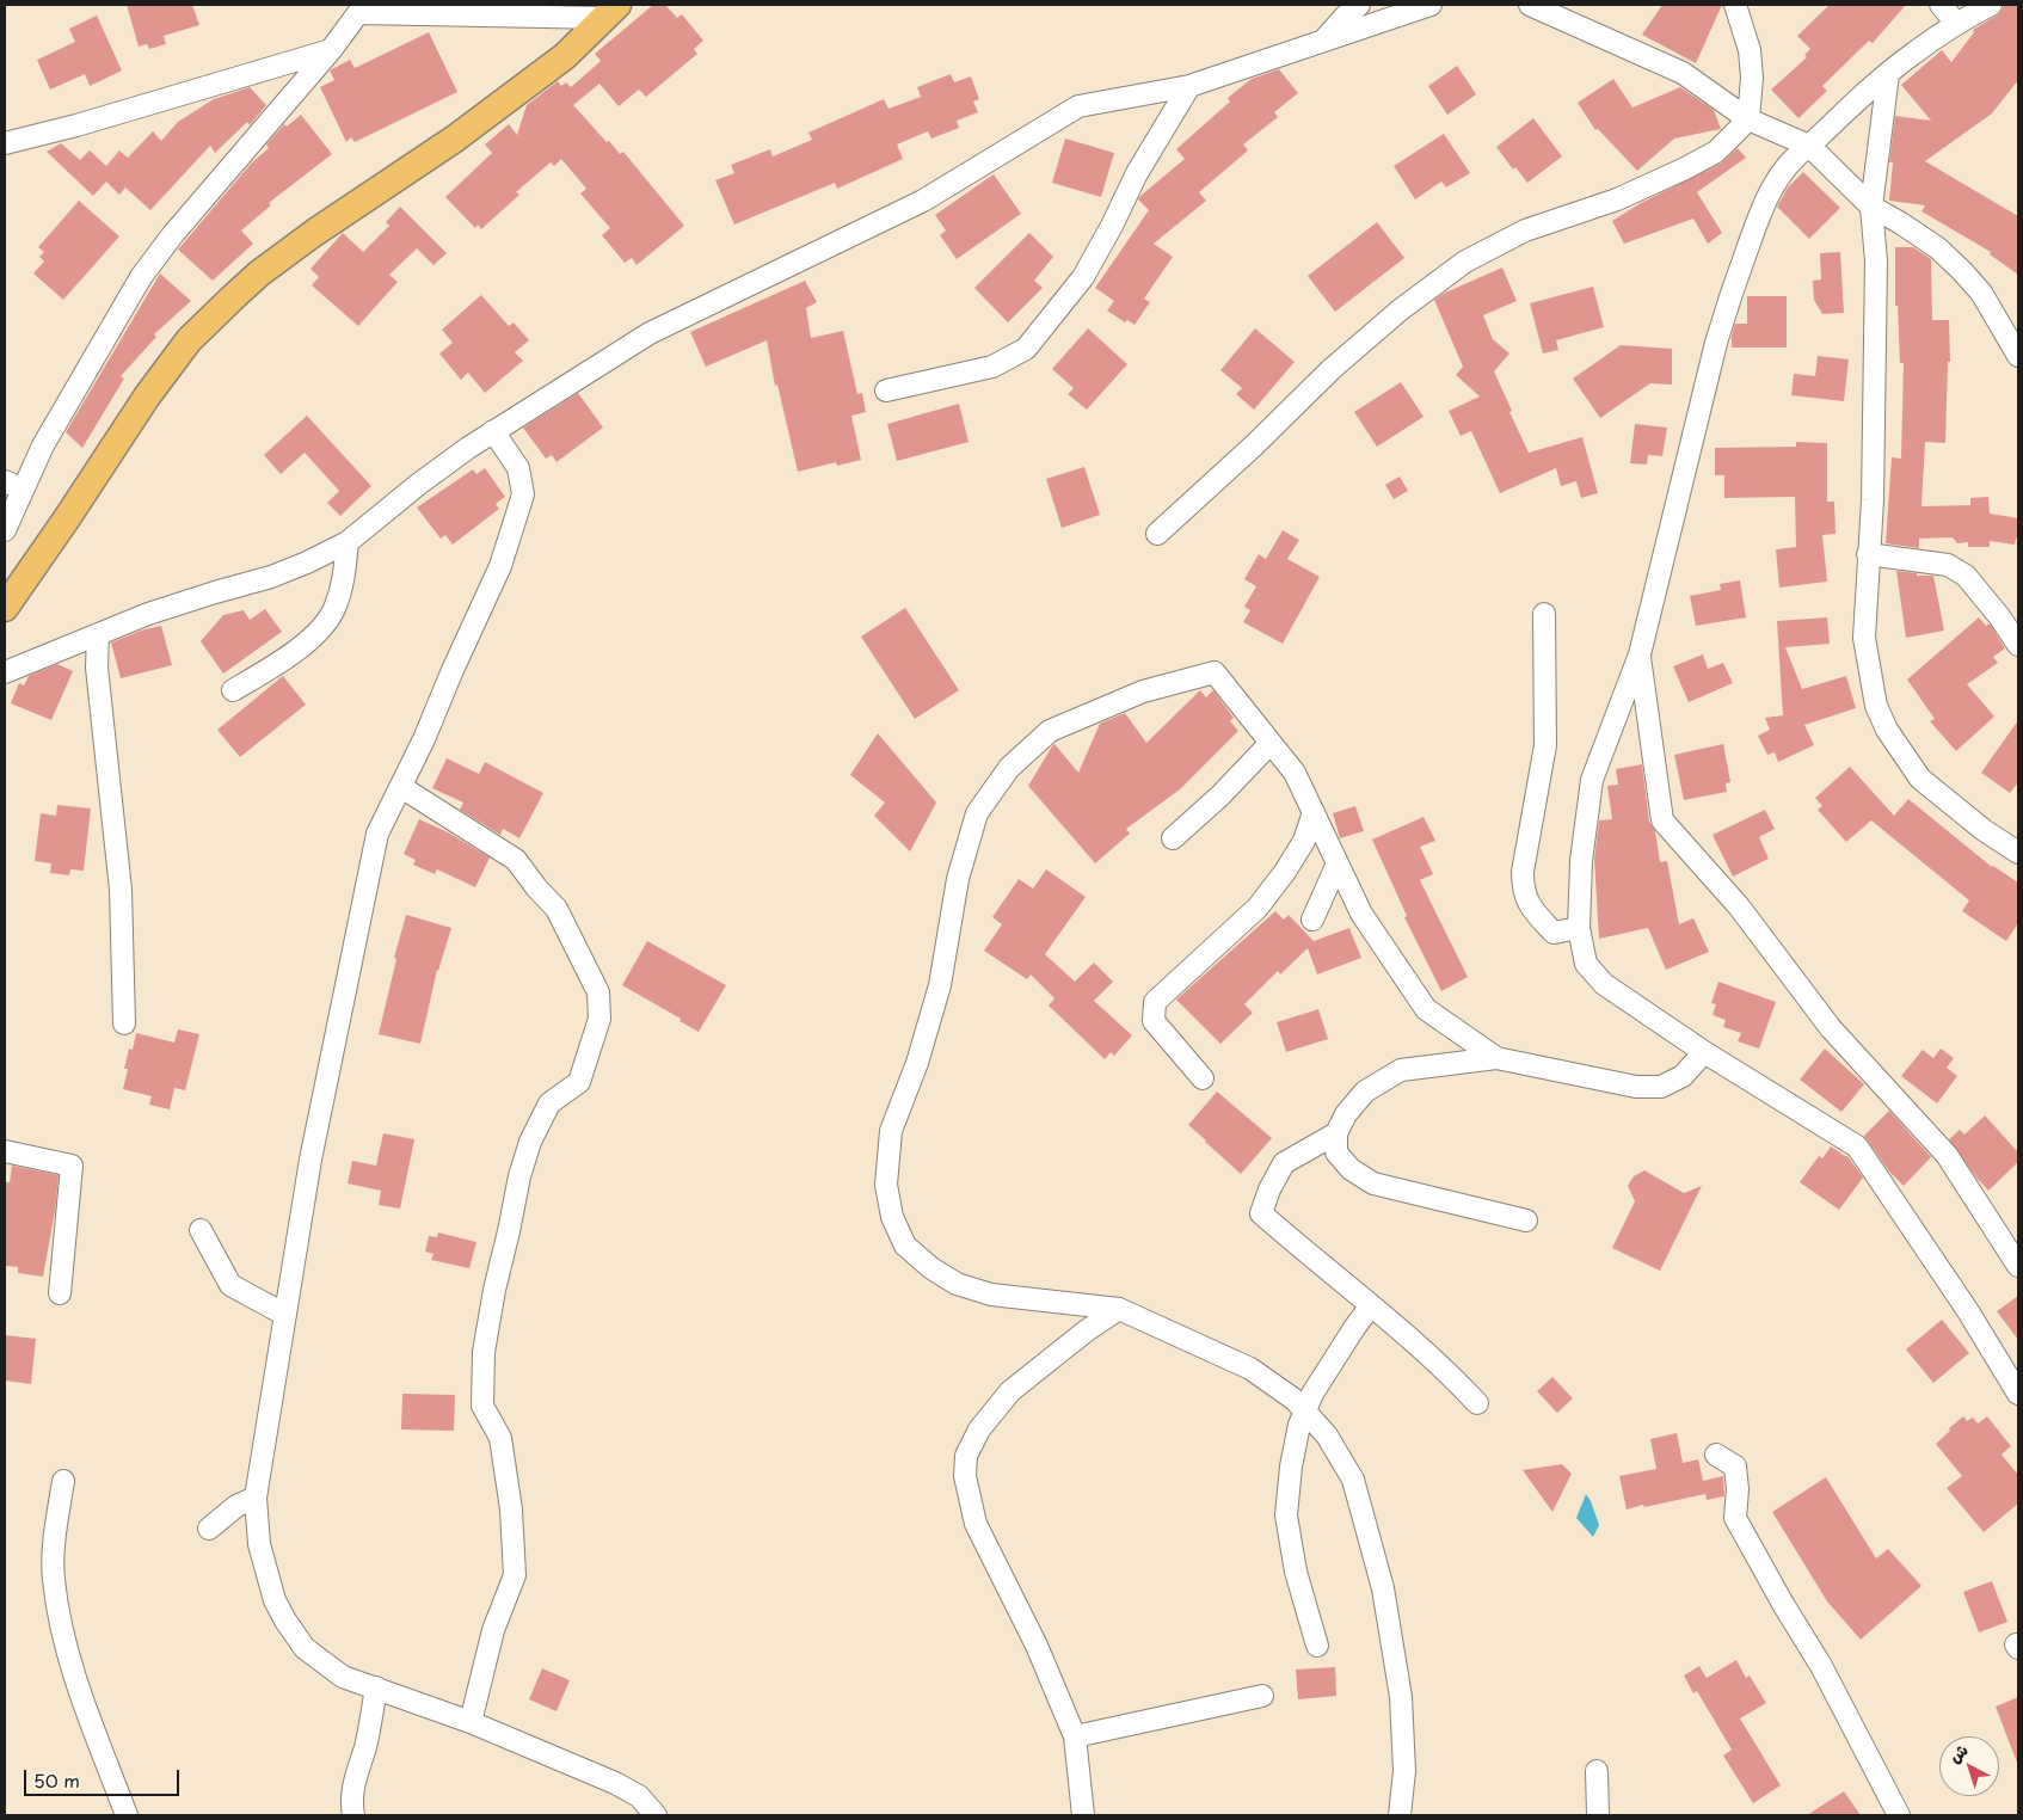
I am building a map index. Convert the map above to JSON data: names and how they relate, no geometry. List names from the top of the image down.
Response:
{
  "scale_bar": "50 m",
  "north": "top left"
}
